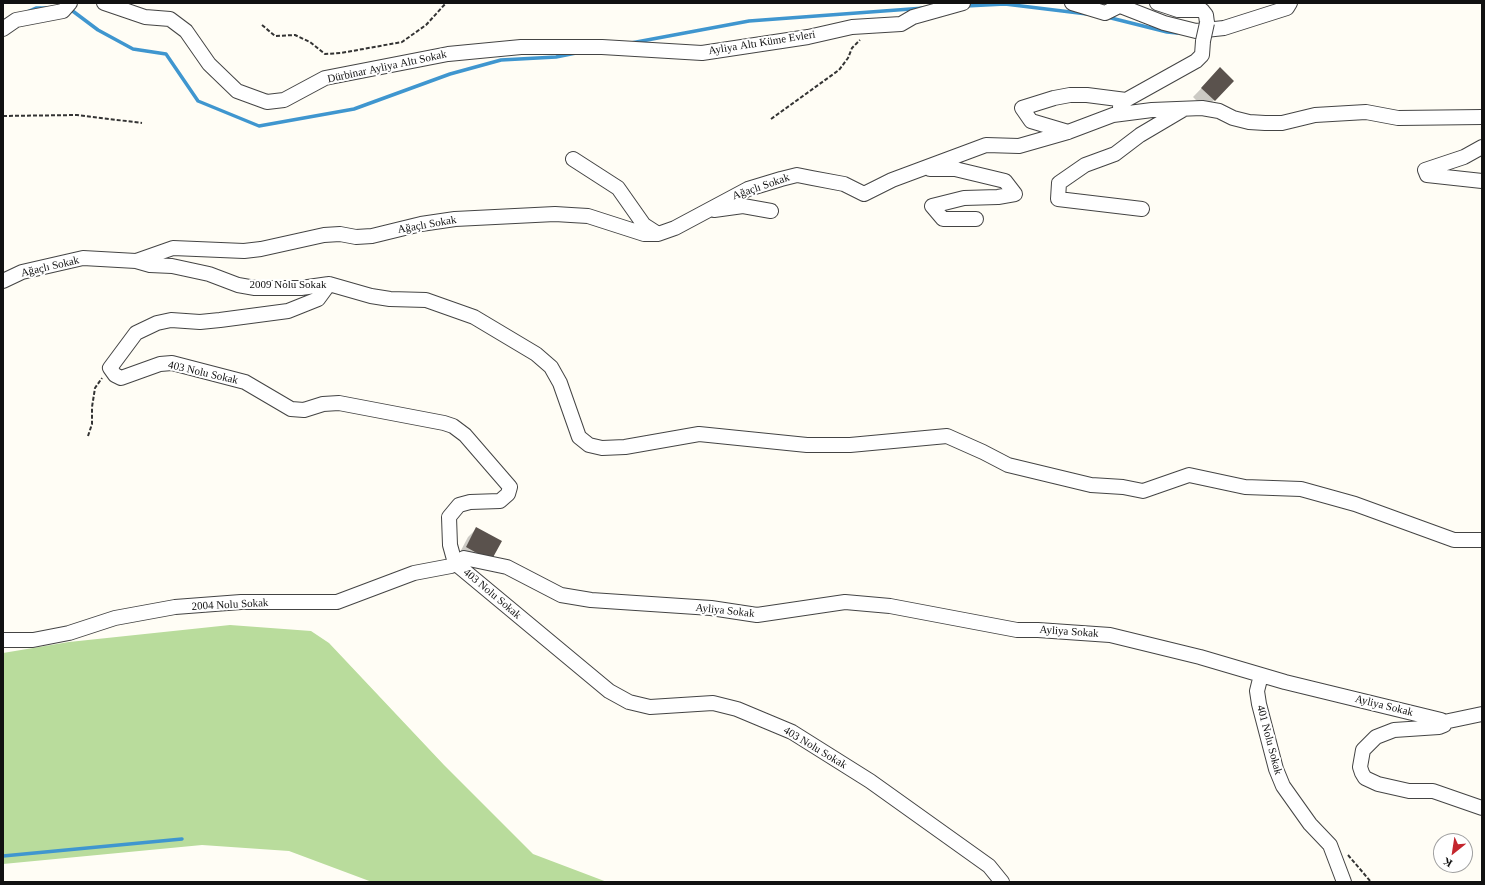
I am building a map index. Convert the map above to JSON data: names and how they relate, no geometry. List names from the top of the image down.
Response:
{
  "streets": {
    "street": [
      "Ayliya Altı Küme Evleri",
      "Dürbinar Ayliya Altı Sokak",
      "Ağaçlı Sokak",
      "2009 Nolu Sokak",
      "403 Nolu Sokak",
      "2004 Nolu Sokak",
      "Ayliya Sokak",
      "401 Nolu Sokak"
    ]
  },
  "crossings": [
    ["Ayliya Altı Küme Evleri", "Dürbinar Ayliya Altı Sokak"],
    ["Ağaçlı Sokak", "2009 Nolu Sokak"],
    ["403 Nolu Sokak", "2004 Nolu Sokak"],
    ["403 Nolu Sokak", "Ayliya Sokak"],
    ["2004 Nolu Sokak", "Ayliya Sokak"],
    ["Ayliya Sokak", "401 Nolu Sokak"]
  ],
  "north": "bottom left"
}
